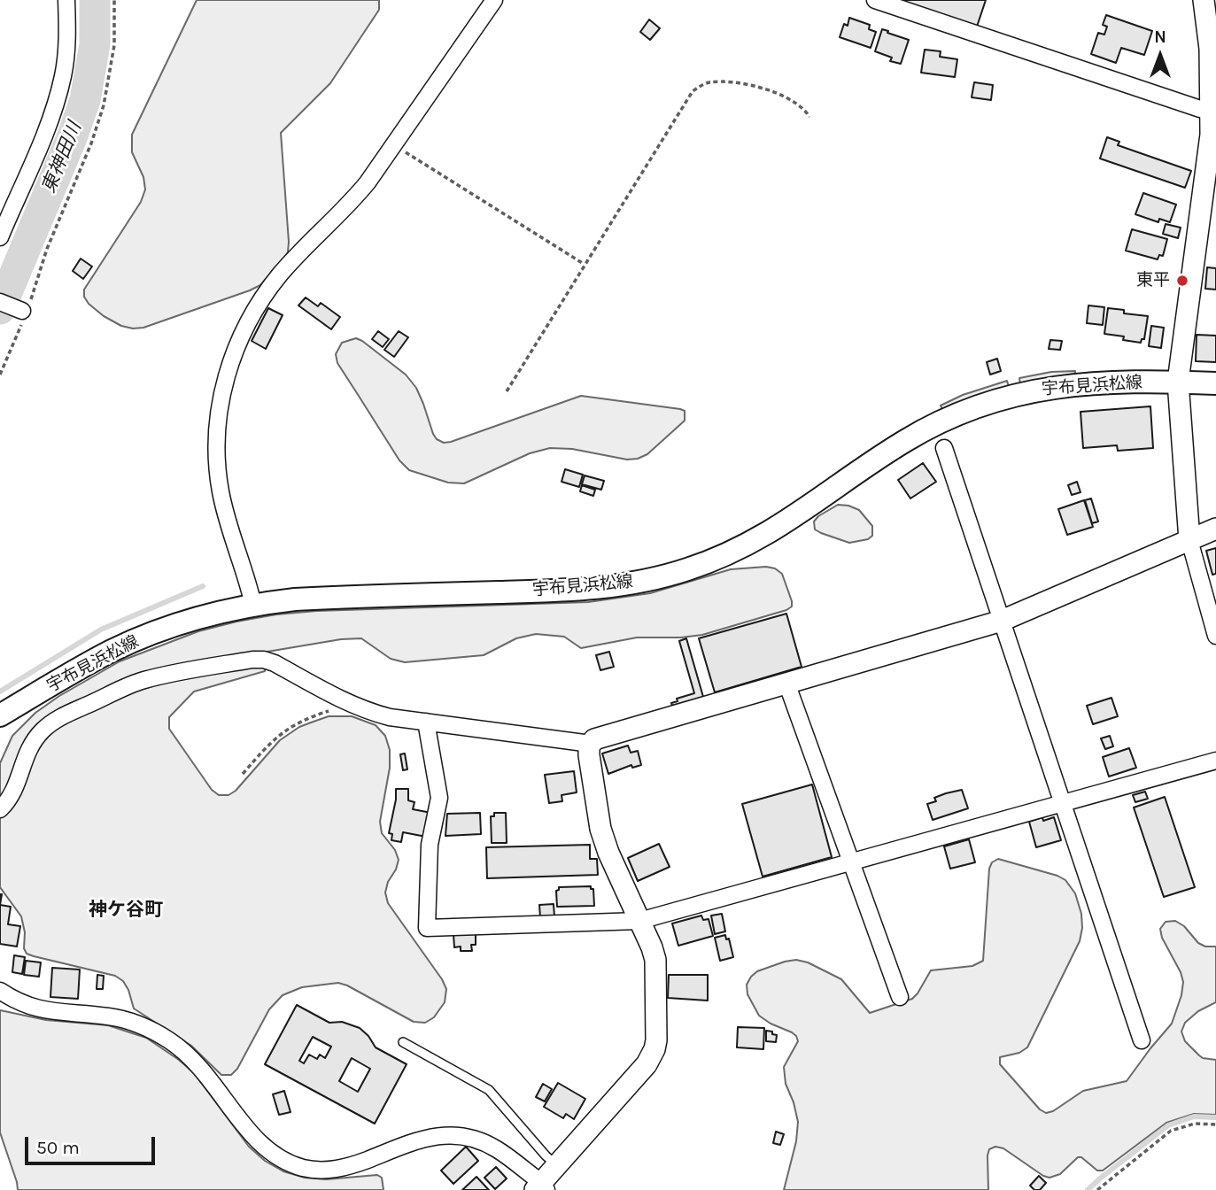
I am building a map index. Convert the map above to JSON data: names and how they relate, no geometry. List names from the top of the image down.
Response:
{
  "streets": {
    "main road": ["宇布見浜松線"]
  },
  "districts": ["神ケ谷町"],
  "water": ["東神田川"],
  "places": ["東平"],
  "scale_bar": "50 m",
  "north": "top"
}
